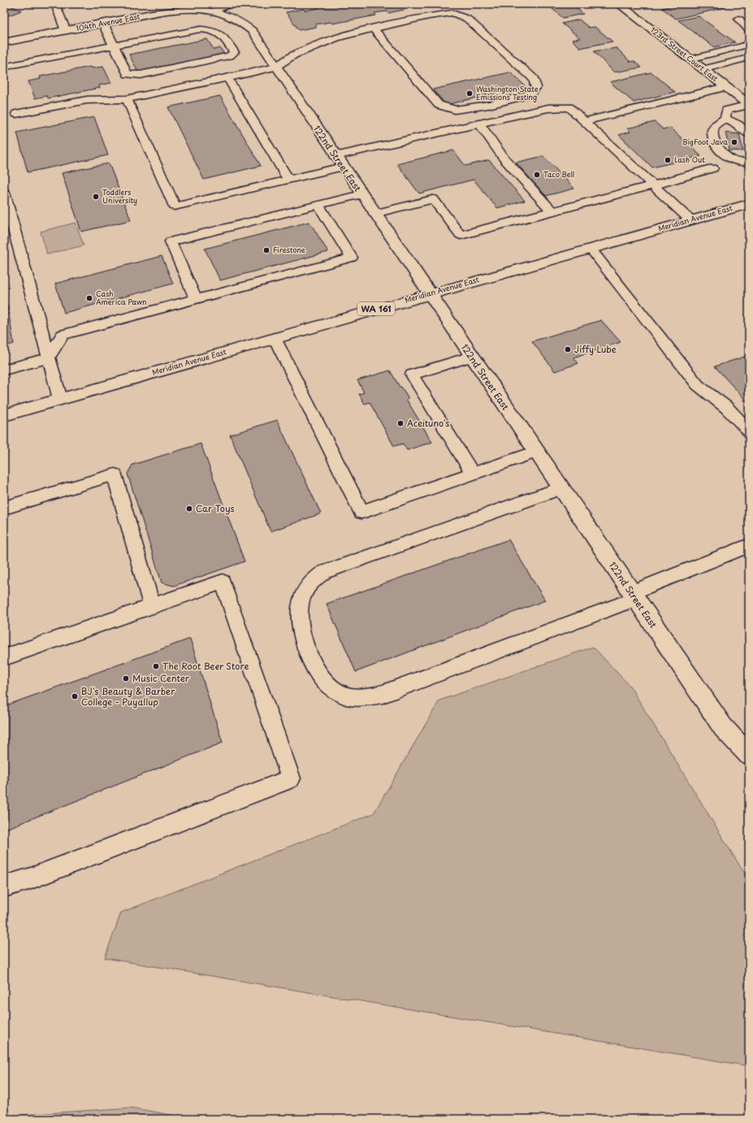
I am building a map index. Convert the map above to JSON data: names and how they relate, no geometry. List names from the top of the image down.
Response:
{
  "streets": {
    "street": [
      "104th Avenue East",
      "123rd Street Court East",
      "122nd Street East",
      "Meridian Avenue East",
      "WA 161"
    ]
  },
  "crossings": [
    ["104th Avenue East", "122nd Street East"],
    ["122nd Street East", "Meridian Avenue East"]
  ],
  "places": [
    "Washington State Emissions Testing",
    "BigFoot Java",
    "Lash Out",
    "Taco Bell",
    "Toddlers University",
    "Firestone",
    "Cash America Pawn",
    "Jiffy Lube",
    "Aceituno's",
    "Car Toys",
    "The Root Beer Store",
    "Music Center",
    "BJ's Beauty & Barber College - Puyallup"
  ]
}
